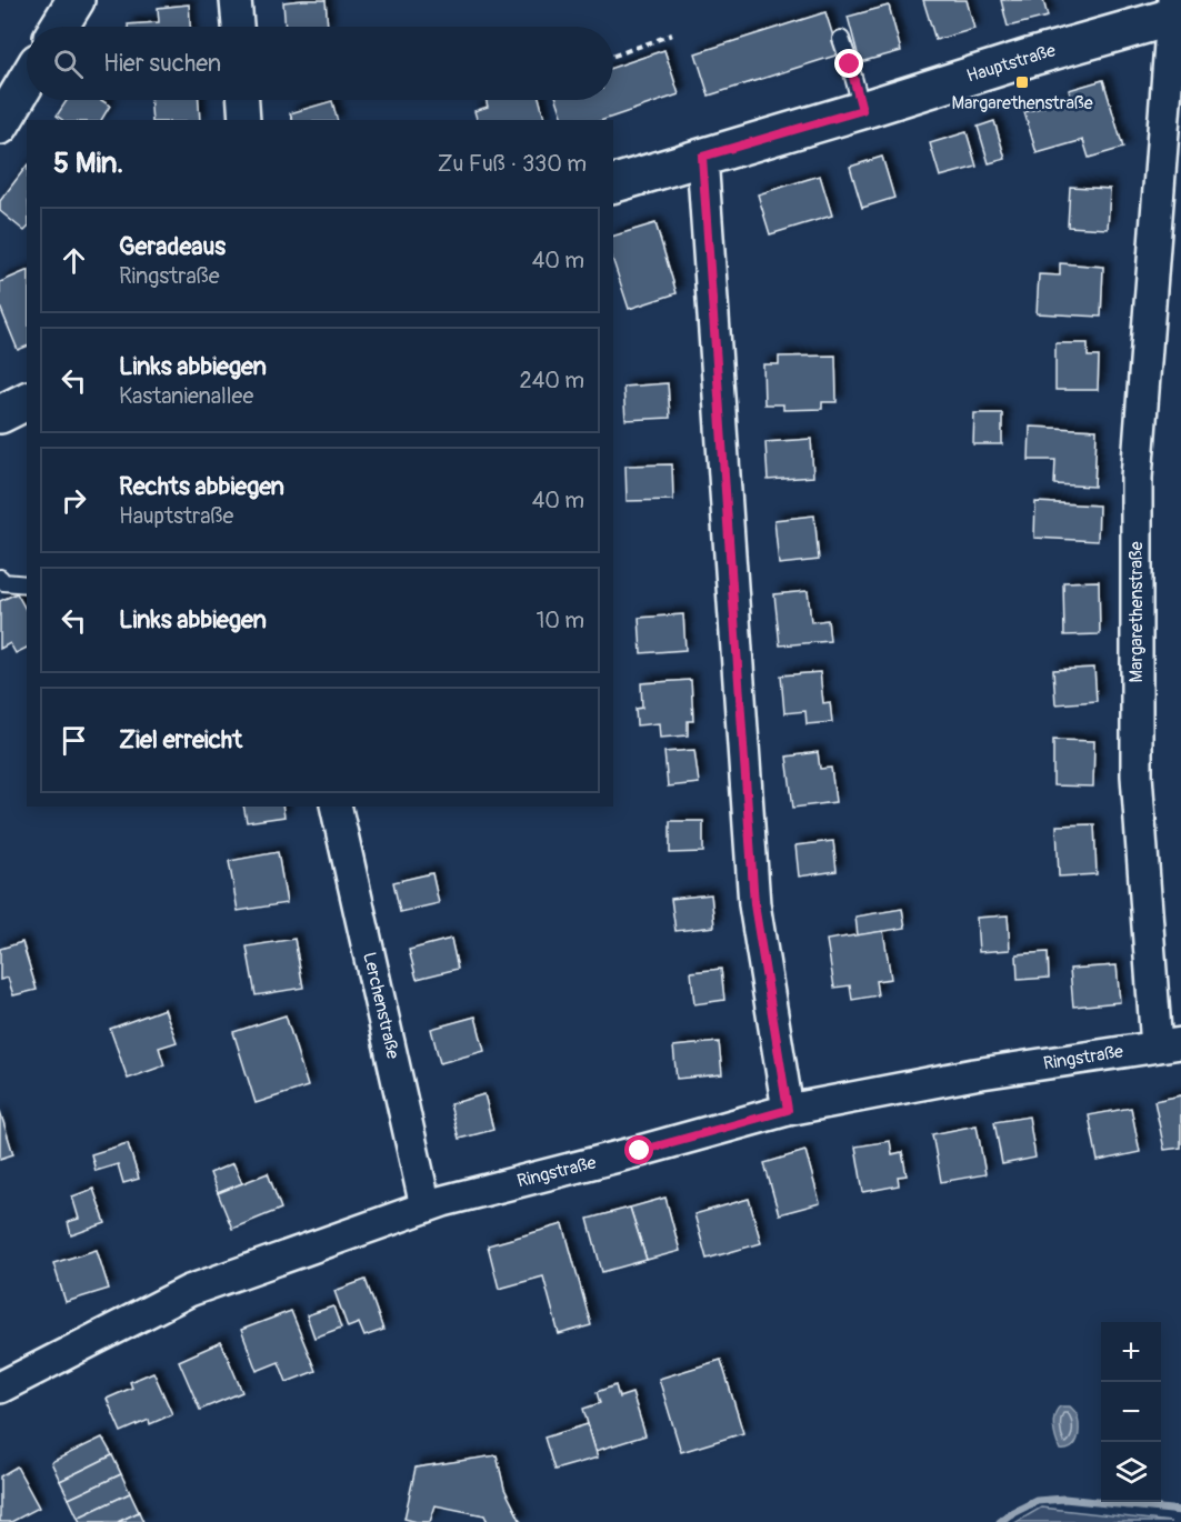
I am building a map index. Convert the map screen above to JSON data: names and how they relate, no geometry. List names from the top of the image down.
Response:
{
  "streets": {
    "main road": ["Hauptstraße"],
    "street": ["Margarethenstraße", "Lerchenstraße", "Ringstraße"]
  },
  "crossings": [
    ["Hauptstraße", "Margarethenstraße"],
    ["Margarethenstraße", "Ringstraße"],
    ["Lerchenstraße", "Ringstraße"]
  ],
  "places": {
    "transit": ["Margarethenstraße"]
  },
  "page": {
    "search": "Hier suchen",
    "heading": ["5 Min.", "Zu Fuß · 330 m"],
    "list": [
      ["Geradeaus", "Ringstraße", "40 m"],
      ["Links abbiegen", "Kastanienallee", "240 m"],
      ["Rechts abbiegen", "Hauptstraße", "40 m"],
      ["Links abbiegen", "10 m"],
      "Ziel erreicht"
    ],
    "map_buttons": ["+", "−"]
  }
}
